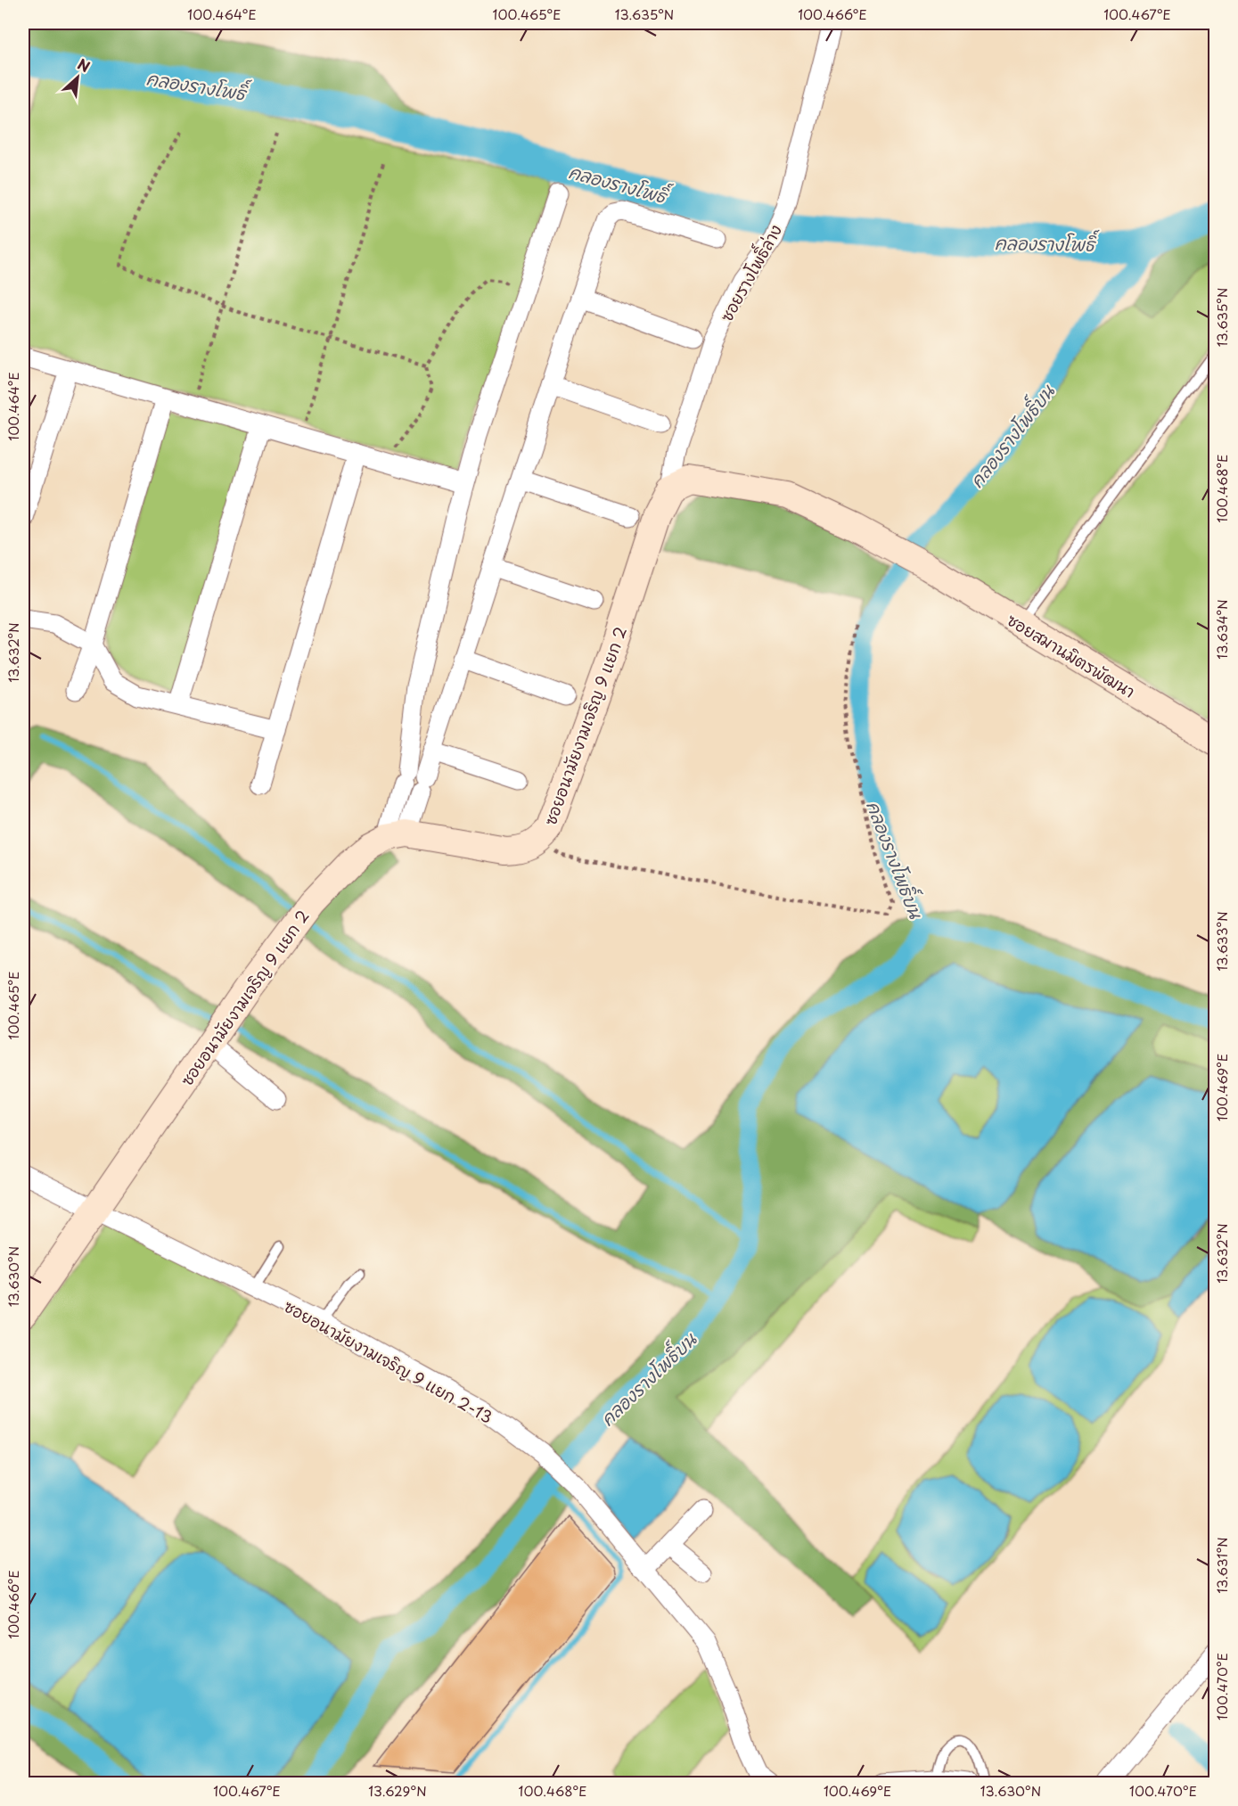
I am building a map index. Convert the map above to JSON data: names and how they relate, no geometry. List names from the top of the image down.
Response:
{
  "streets": {
    "street": [
      "ซอยรางโพธิ์ล่าง",
      "ซอยสมานมิตรพัฒนา",
      "ซอยอนามัยงามเจริญ 9 แยก 2",
      "ซอยอนามัยงามเจริญ 9 แยก 2-13"
    ]
  },
  "crossings": [
    ["ซอยรางโพธิ์ล่าง", "ซอยสมานมิตรพัฒนา"],
    ["ซอยรางโพธิ์ล่าง", "ซอยอนามัยงามเจริญ 9 แยก 2"],
    ["ซอยสมานมิตรพัฒนา", "ซอยอนามัยงามเจริญ 9 แยก 2"],
    ["ซอยอนามัยงามเจริญ 9 แยก 2", "ซอยอนามัยงามเจริญ 9 แยก 2-13"]
  ],
  "water": ["คลองรางโพธิ์", "คลองรางโพธิ์บน"],
  "north": "top right",
  "coordinates": [
    "100.464°E",
    "100.465°E",
    "13.635°N",
    "100.466°E",
    "100.467°E",
    "100.468°E",
    "13.634°N",
    "13.632°N",
    "13.633°N",
    "100.469°E",
    "13.630°N",
    "13.631°N",
    "100.470°E",
    "13.629°N"
  ]
}
